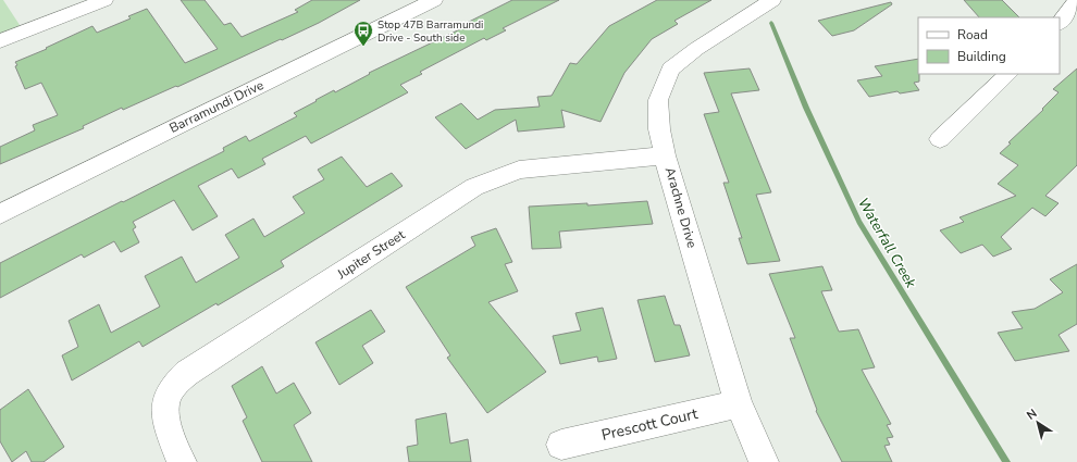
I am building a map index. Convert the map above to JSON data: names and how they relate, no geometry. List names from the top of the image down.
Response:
{
  "streets": {
    "street": [
      "Barramundi Drive",
      "Arachne Drive",
      "Jupiter Street",
      "Prescott Court"
    ]
  },
  "crossings": [
    ["Arachne Drive", "Jupiter Street"],
    ["Arachne Drive", "Prescott Court"]
  ],
  "water": ["Waterfall Creek"],
  "places": {
    "bus stop": ["Stop 47B Barramundi Drive - South side"]
  },
  "legend": ["Road", "Building"],
  "north": "top left"
}
